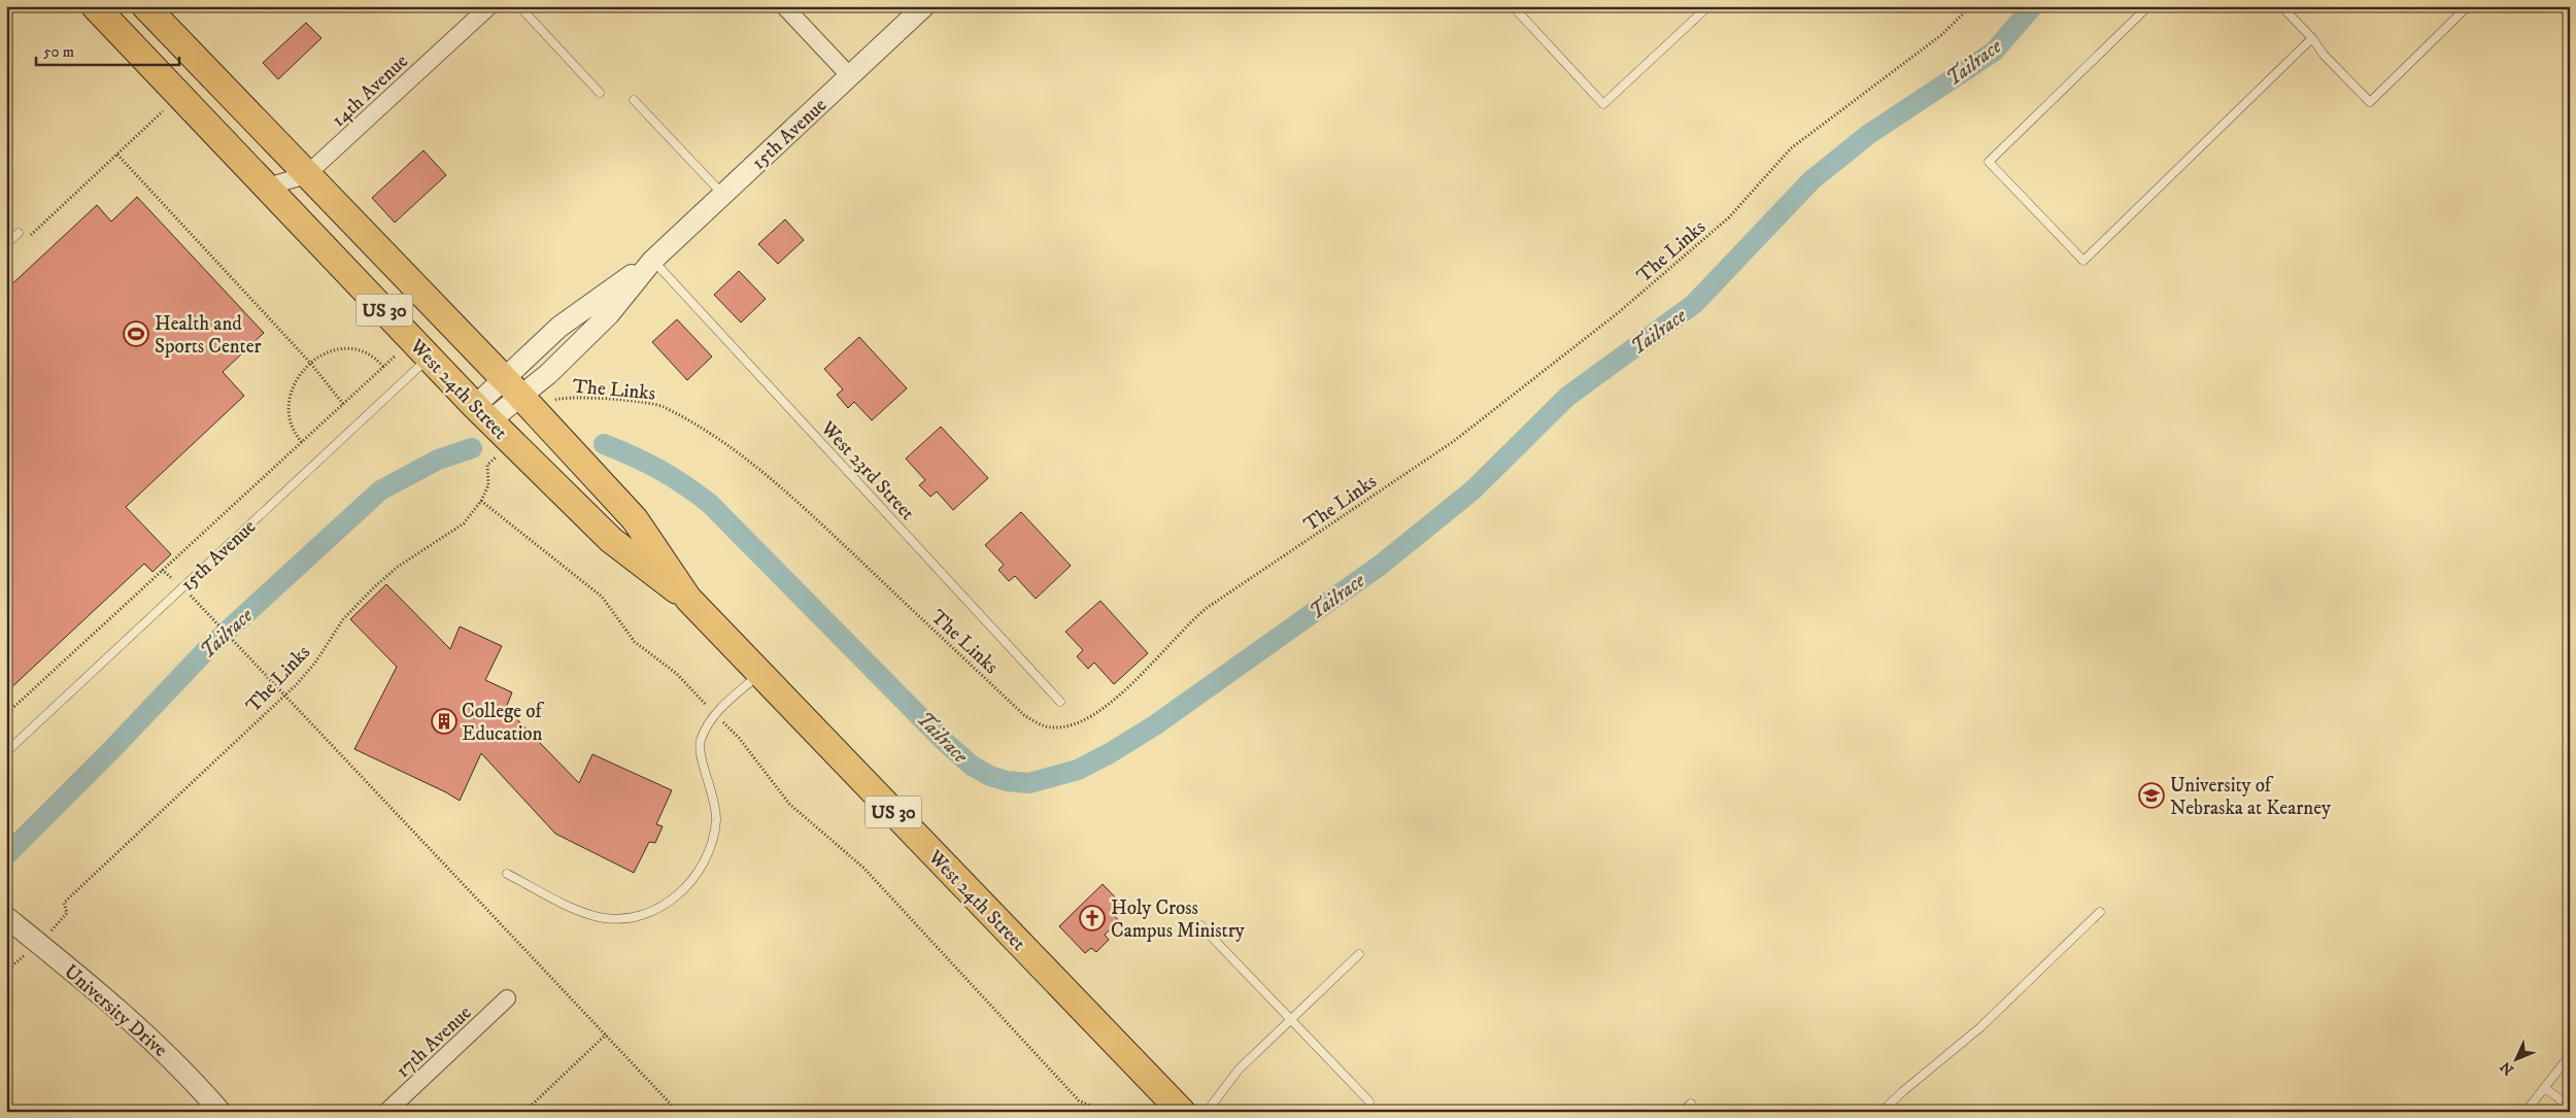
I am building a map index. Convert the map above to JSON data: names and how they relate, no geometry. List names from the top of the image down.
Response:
{
  "streets": {
    "main road": ["US 30", "West 24th Street"],
    "street": [
      "14th Avenue",
      "15th Avenue",
      "University Drive",
      "17th Avenue"
    ],
    "lane": ["West 23rd Street"],
    "path": ["The Links"]
  },
  "crossings": [
    ["14th Avenue", "West 24th Street"],
    ["15th Avenue", "The Links"],
    ["15th Avenue", "West 24th Street"],
    ["15th Avenue", "West 23rd Street"],
    ["The Links", "West 24th Street"],
    ["The Links", "University Drive"]
  ],
  "water": ["Tailrace"],
  "places": {
    "sports": ["Health and Sports Center"],
    "building": ["College of Education"],
    "school or university": ["University of Nebraska at Kearney"],
    "church": ["Holy Cross Campus Ministry"]
  },
  "scale_bar": "50 m",
  "north": "bottom left"
}
